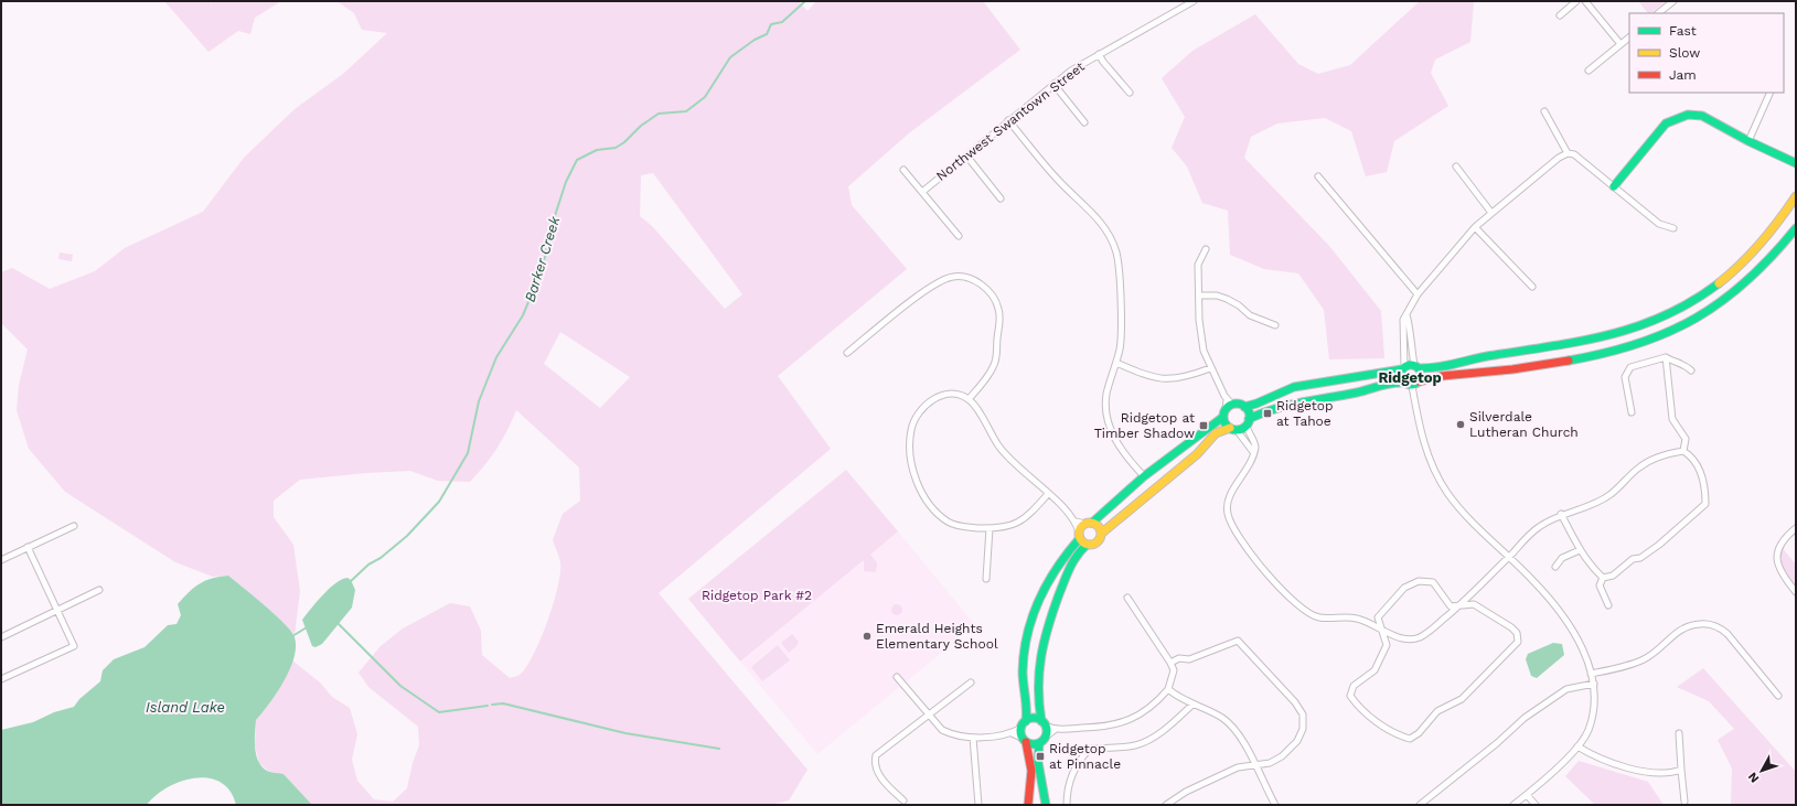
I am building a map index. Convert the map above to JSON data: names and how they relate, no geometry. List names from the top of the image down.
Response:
{
  "streets": {
    "street": ["Northwest Swantown Street"]
  },
  "districts": ["Ridgetop"],
  "water": ["Barker Creek", "Island Lake"],
  "parks": ["Ridgetop Park #2"],
  "places": {
    "transit": ["Ridgetop at Tahoe", "Ridgetop at Timber Shadow", "Ridgetop at Pinnacle"],
    "other": ["Silverdale Lutheran Church", "Emerald Heights Elementary School"]
  },
  "legend": ["Fast", "Slow", "Jam"],
  "north": "bottom left"
}
